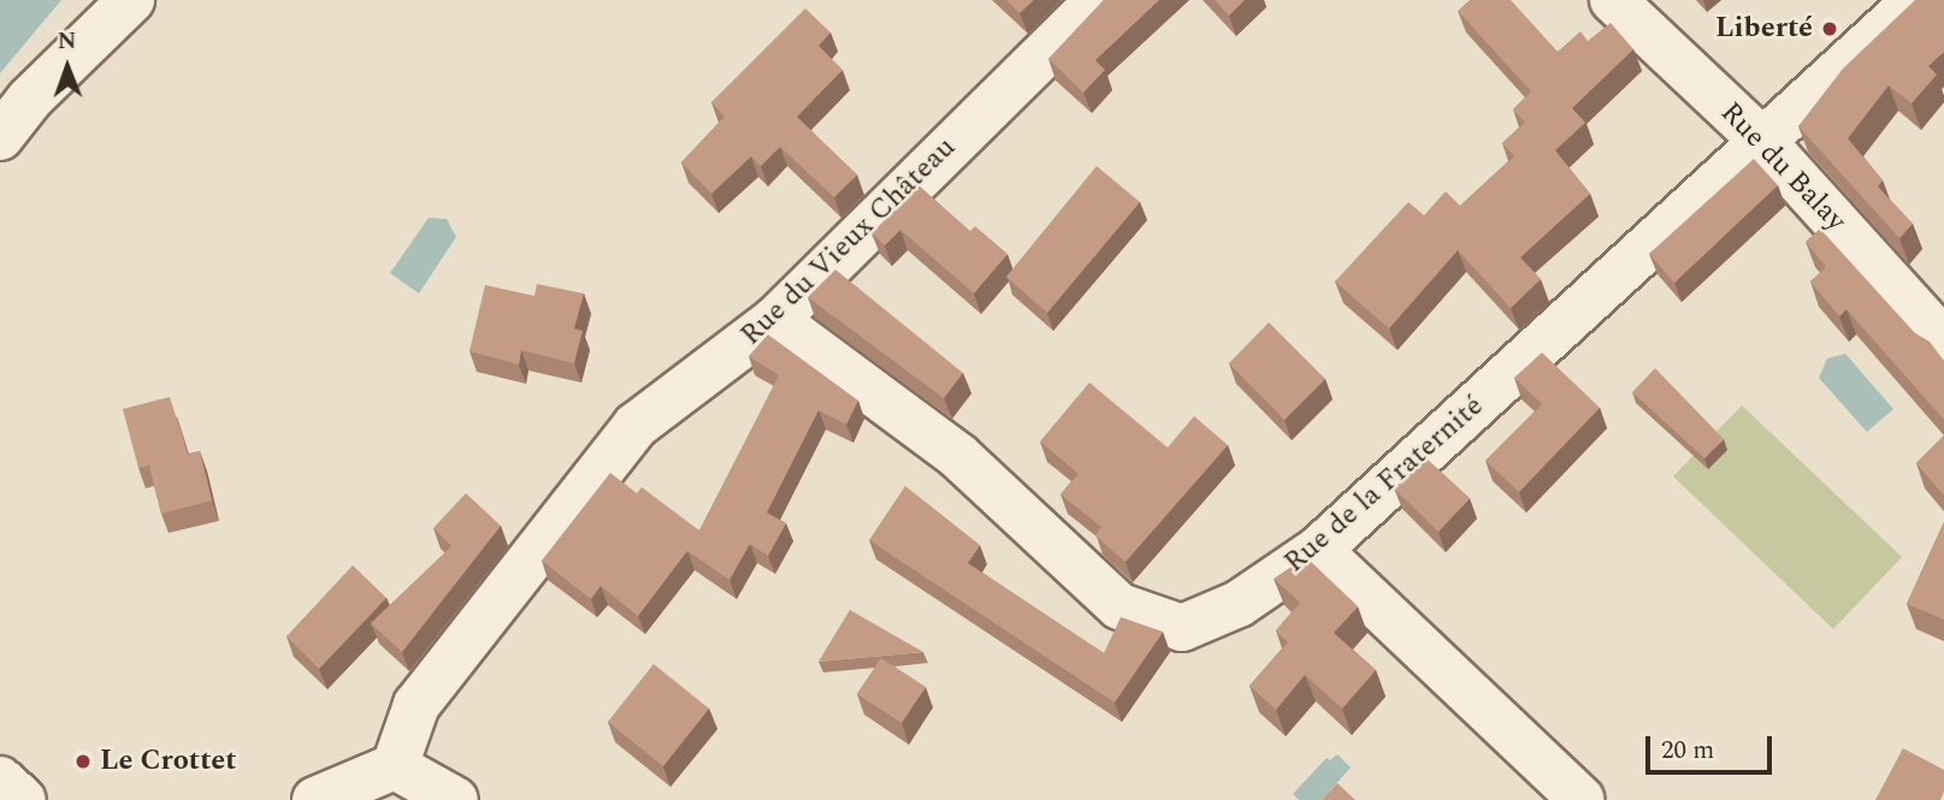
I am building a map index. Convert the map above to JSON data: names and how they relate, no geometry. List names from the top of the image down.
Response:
{
  "streets": {
    "street": ["Rue du Balay", "Rue du Vieux Château", "Rue de la Fraternité"]
  },
  "crossings": [
    ["Rue du Balay", "Rue de la Fraternité"],
    ["Rue du Vieux Château", "Rue de la Fraternité"]
  ],
  "places": ["Liberté", "Le Crottet"],
  "scale_bar": "20 m",
  "north": "top"
}
